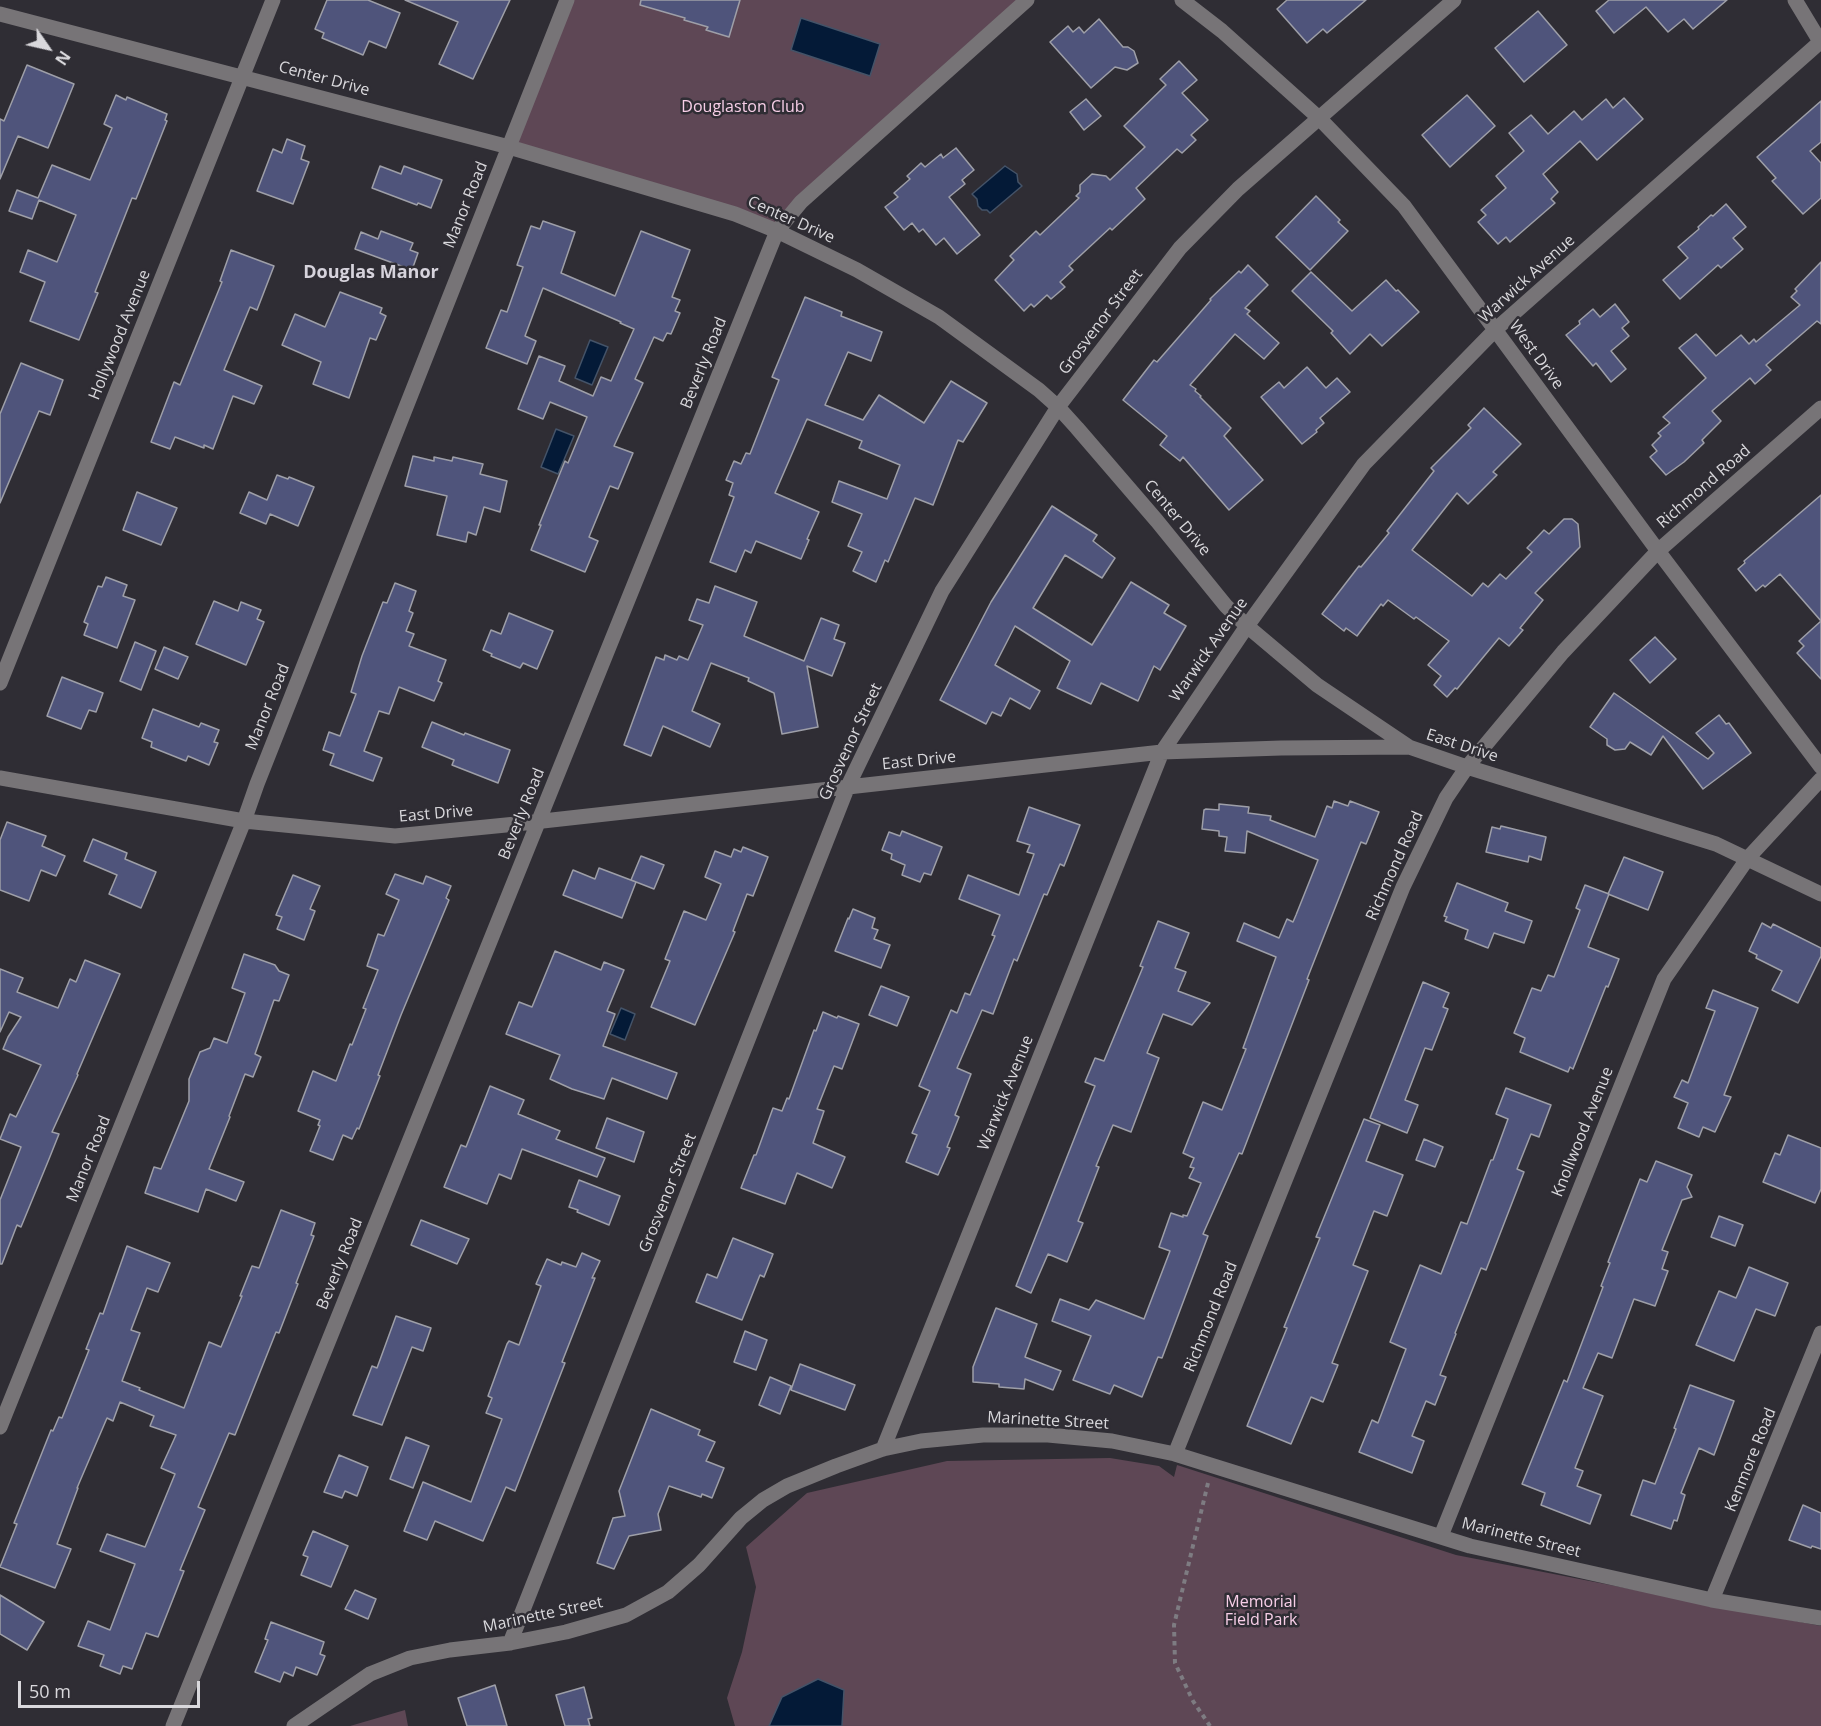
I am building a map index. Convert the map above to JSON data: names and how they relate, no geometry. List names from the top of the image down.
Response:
{
  "streets": {
    "street": [
      "Center Drive",
      "Manor Road",
      "Warwick Avenue",
      "Grosvenor Street",
      "Hollywood Avenue",
      "West Drive",
      "Beverly Road",
      "Richmond Road",
      "East Drive",
      "Knollwood Avenue",
      "Marinette Street",
      "Kenmore Road"
    ]
  },
  "crossings": [
    ["Center Drive", "Manor Road"],
    ["Center Drive", "Warwick Avenue"],
    ["Center Drive", "Grosvenor Street"],
    ["Center Drive", "Hollywood Avenue"],
    ["Center Drive", "Beverly Road"],
    ["Center Drive", "East Drive"],
    ["Manor Road", "East Drive"],
    ["Warwick Avenue", "West Drive"],
    ["Warwick Avenue", "East Drive"],
    ["Warwick Avenue", "Marinette Street"],
    ["Grosvenor Street", "West Drive"],
    ["Grosvenor Street", "East Drive"],
    ["Grosvenor Street", "Marinette Street"],
    ["West Drive", "Richmond Road"],
    ["Beverly Road", "East Drive"],
    ["Richmond Road", "East Drive"],
    ["Richmond Road", "Marinette Street"],
    ["East Drive", "Knollwood Avenue"],
    ["Knollwood Avenue", "Marinette Street"],
    ["Marinette Street", "Kenmore Road"]
  ],
  "districts": ["Douglas Manor"],
  "parks": ["Douglaston Club", "Memorial Field Park"],
  "scale_bar": "50 m",
  "north": "bottom right"
}
